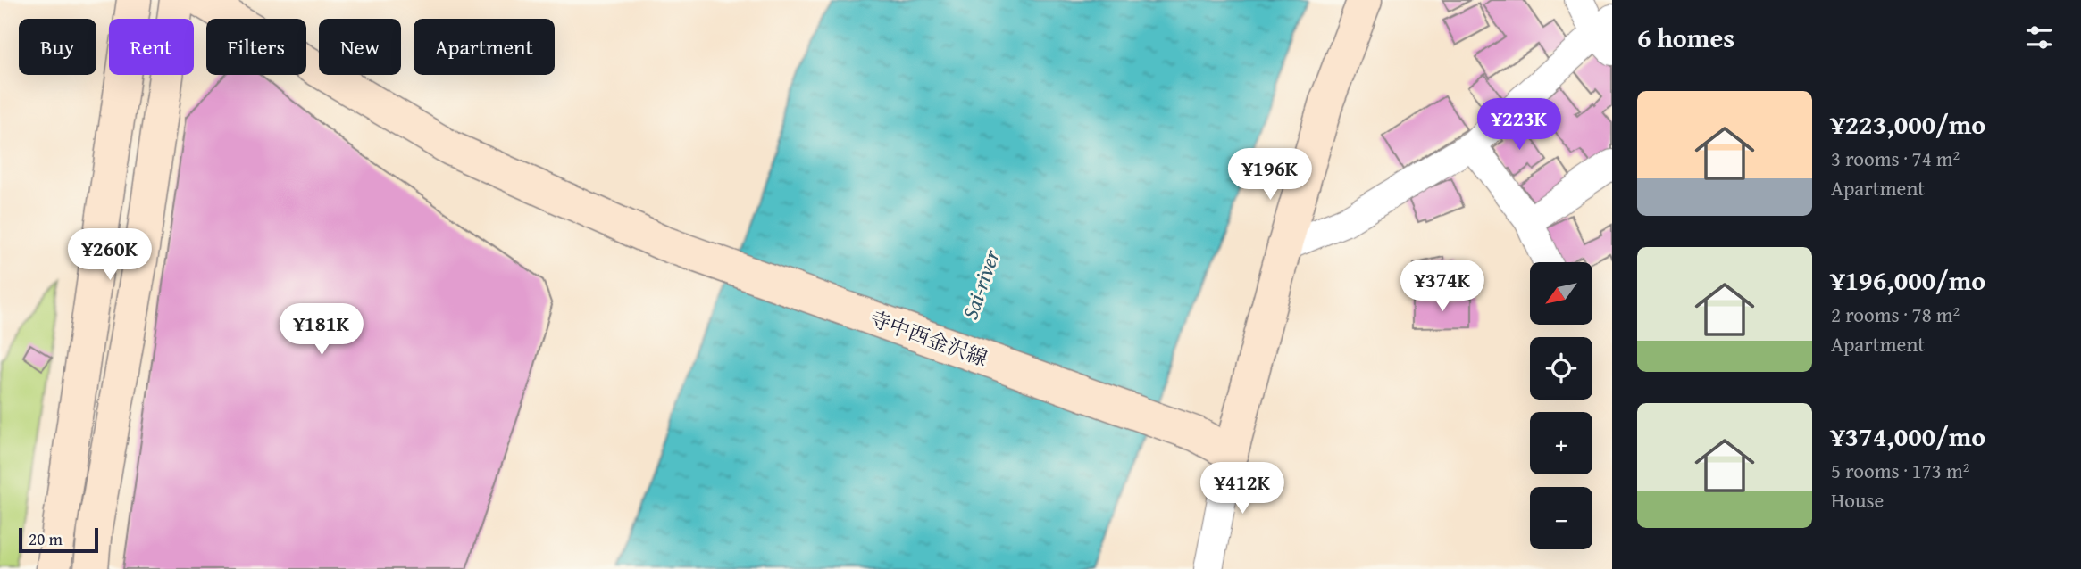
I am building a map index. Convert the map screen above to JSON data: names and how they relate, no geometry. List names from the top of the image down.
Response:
{
  "streets": {
    "main road": ["寺中西金沢線"]
  },
  "water": ["Sai-river"],
  "scale_bar": "20 m",
  "north": "bottom left",
  "page": {
    "heading": "6 homes",
    "chip": [
      "Buy",
      "Rent",
      "Filters",
      "New",
      "Apartment"
    ],
    "list": [
      {
        "name": "¥223,000/mo",
        "note": "3 rooms · 74 m² · Apartment"
      },
      {
        "name": "¥196,000/mo",
        "note": "2 rooms · 78 m² · Apartment"
      },
      {
        "name": "¥374,000/mo",
        "note": "5 rooms · 173 m² · House"
      }
    ],
    "price": [
      "¥223K",
      "¥196K",
      "¥260K",
      "¥374K",
      "¥181K",
      "¥412K"
    ],
    "map_buttons": ["+", "−"],
    "scale": "20 m"
  }
}
